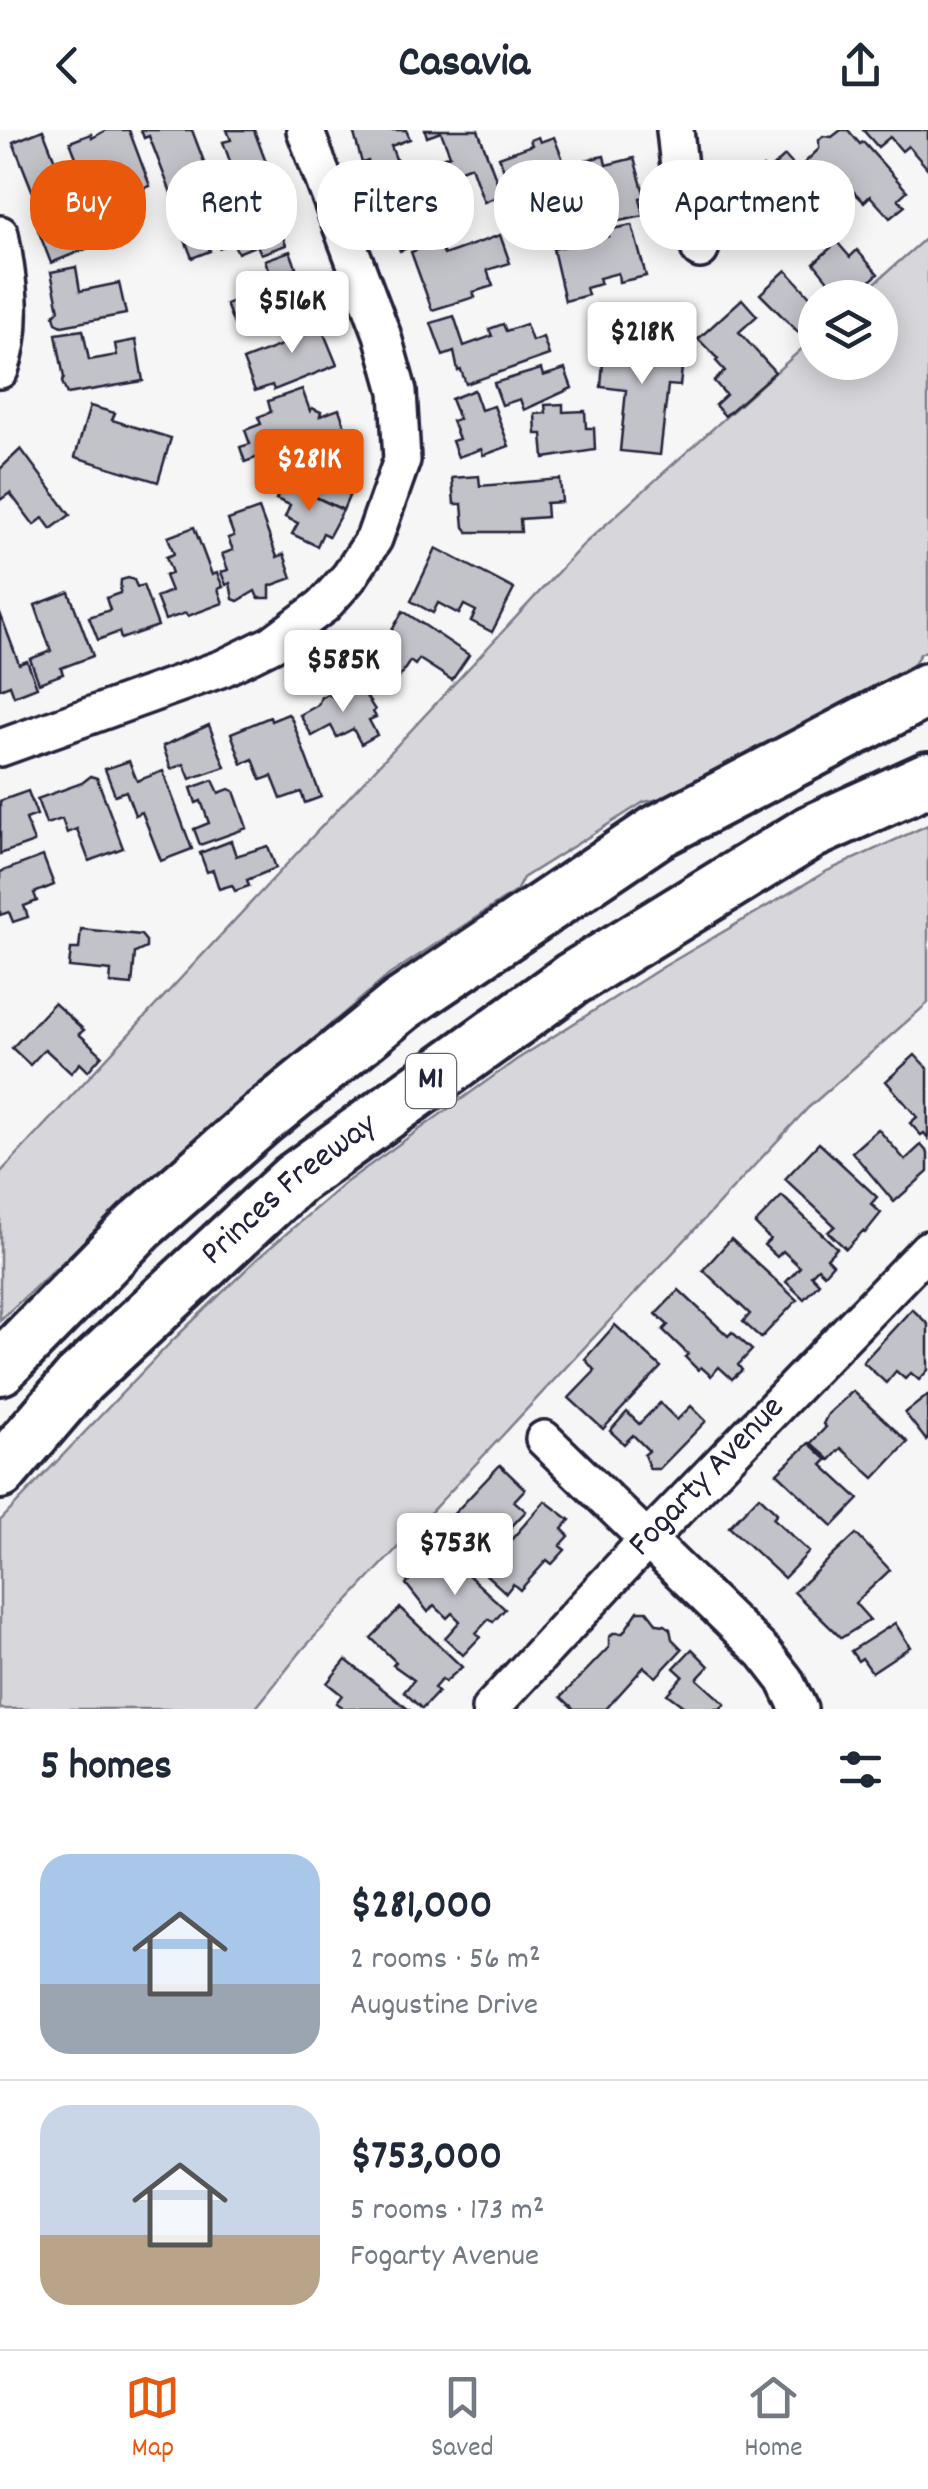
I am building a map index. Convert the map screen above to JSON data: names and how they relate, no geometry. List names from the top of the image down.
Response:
{
  "streets": {
    "highway": ["M1", "Princes Freeway"],
    "street": ["Fogarty Avenue"]
  },
  "page": {
    "header": "Casavia",
    "chip": [
      "Buy",
      "Rent",
      "Filters",
      "New",
      "Apartment"
    ],
    "price": [
      "$516K",
      "$218K",
      "$281K",
      "$585K",
      "$753K"
    ],
    "heading": "5 homes",
    "list": [
      {
        "name": "$281,000",
        "note": "2 rooms · 56 m² · Augustine Drive"
      },
      {
        "name": "$753,000",
        "note": "5 rooms · 173 m² · Fogarty Avenue"
      }
    ],
    "tabs": ["Map", "Saved", "Home"]
  }
}
